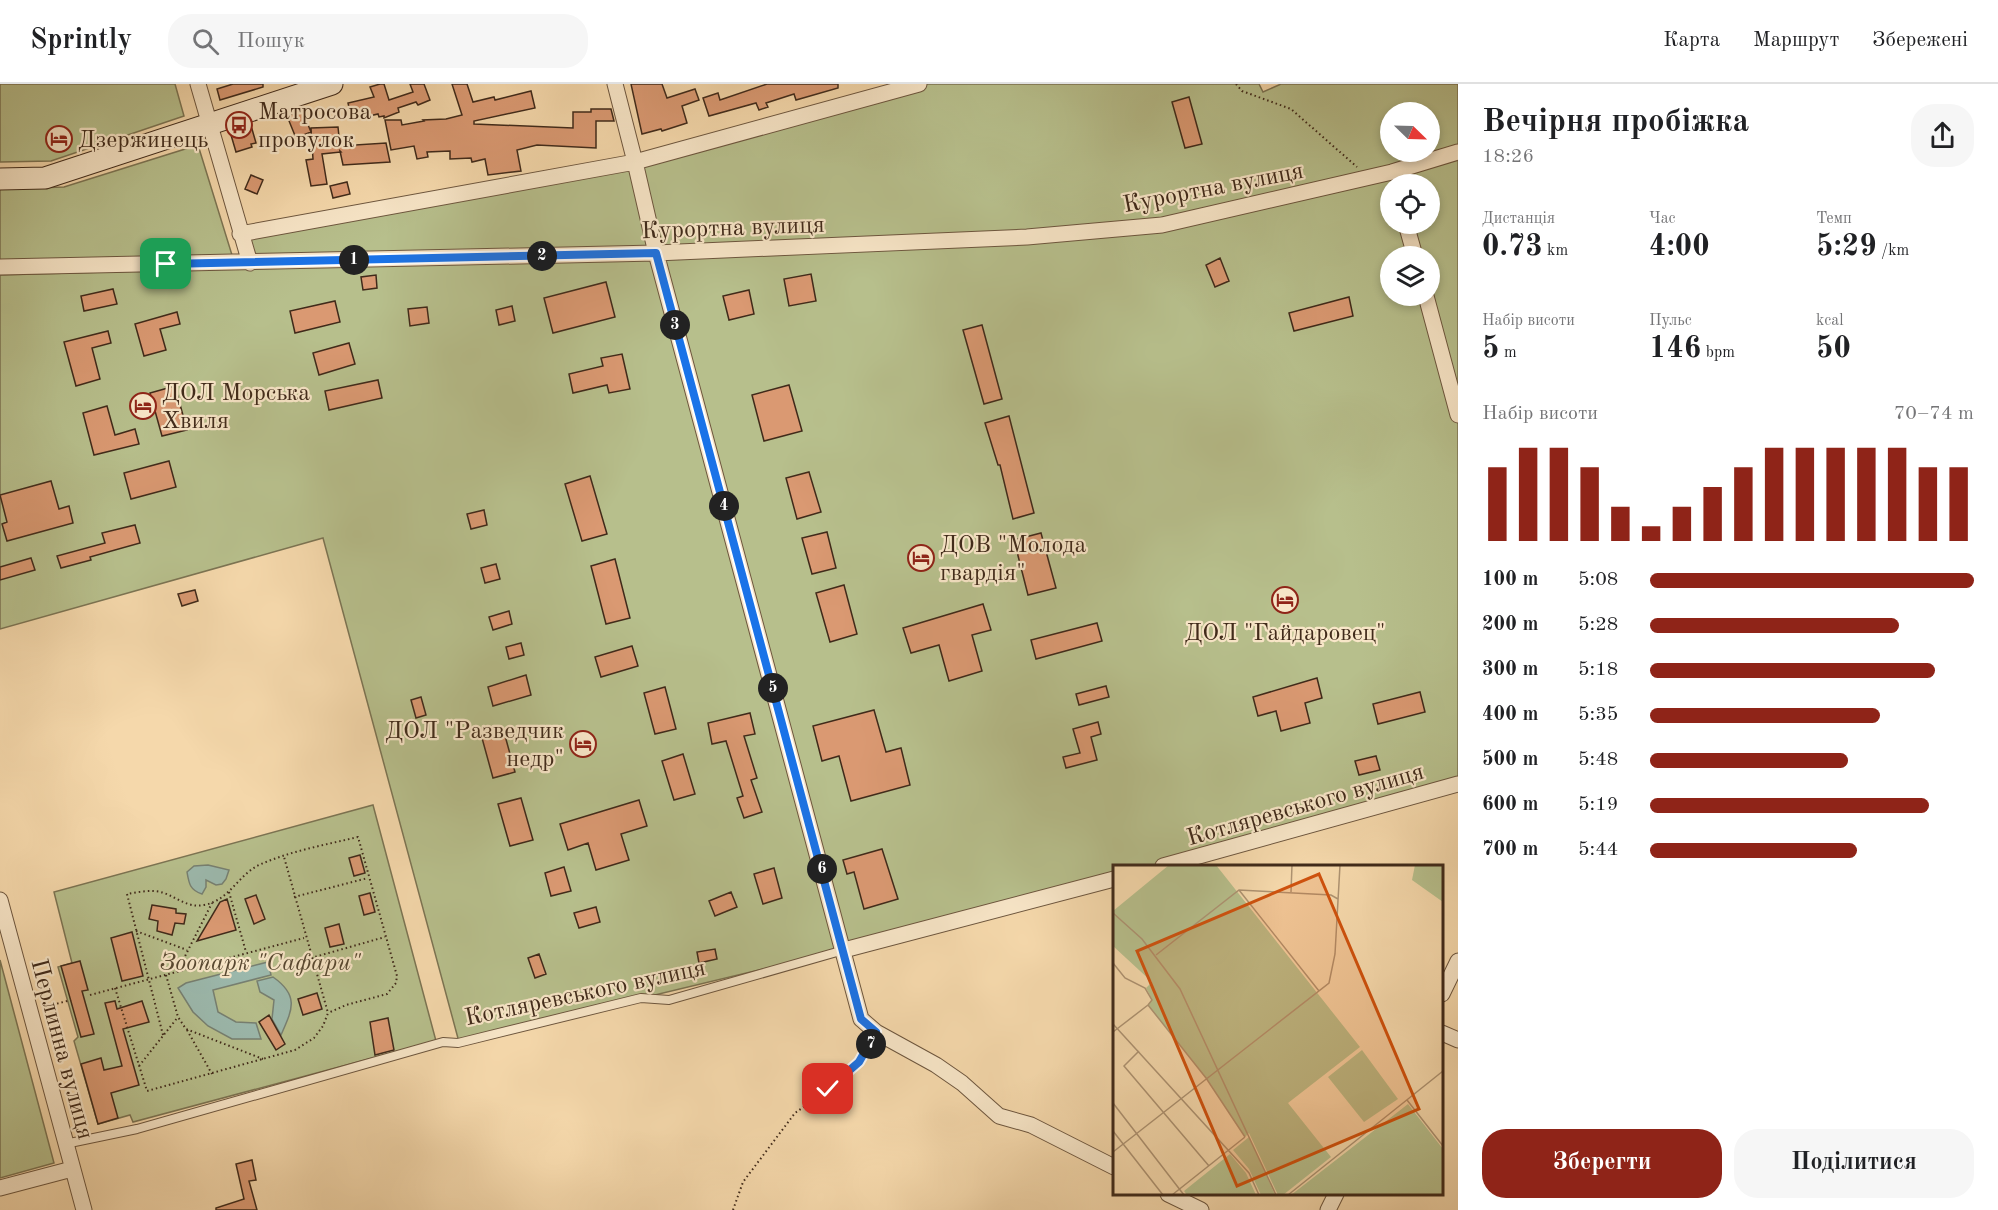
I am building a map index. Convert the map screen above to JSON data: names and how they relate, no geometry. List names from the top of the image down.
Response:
{
  "streets": {
    "street": ["Курортна вулиця", "Котляревського вулиця", "Перлинна вулиця"]
  },
  "crossings": [
    ["Котляревського вулиця", "Перлинна вулиця"]
  ],
  "parks": ["Зоопарк \"Сафари\""],
  "places": {
    "bus stop": ["Матросова провулок"],
    "hotel": [
      "Дзержинець",
      "ДОЛ Морська Хвиля",
      "ДОВ \"Молода гвардія\"",
      "ДОЛ \"Гайдаровец\"",
      "ДОЛ \"Разведчик недр\""
    ]
  },
  "north": "bottom right",
  "page": {
    "header": "Sprintly",
    "search": "Пошук",
    "nav": ["Карта", "Маршрут", "Збережені"],
    "heading": ["Вечірня пробіжка", "18:26"],
    "stats": [
      ["Дистанція", "0.73 km"],
      ["Час", "4:00"],
      ["Темп", "5:29 /km"],
      ["Набір висоти", "5 m"],
      ["Пульс", "146 bpm"],
      ["kcal", "50"]
    ],
    "pins": [
      "2",
      "1",
      "3",
      "4",
      "5",
      "6",
      "7"
    ],
    "chart": ["Набір висоти", "70–74 m"],
    "list": [
      {
        "name": "100 m",
        "note": "5:08"
      },
      {
        "name": "200 m",
        "note": "5:28"
      },
      {
        "name": "300 m",
        "note": "5:18"
      },
      {
        "name": "400 m",
        "note": "5:35"
      },
      {
        "name": "500 m",
        "note": "5:48"
      },
      {
        "name": "600 m",
        "note": "5:19"
      },
      {
        "name": "700 m",
        "note": "5:44"
      }
    ],
    "buttons": ["Зберегти", "Поділитися"]
  }
}
